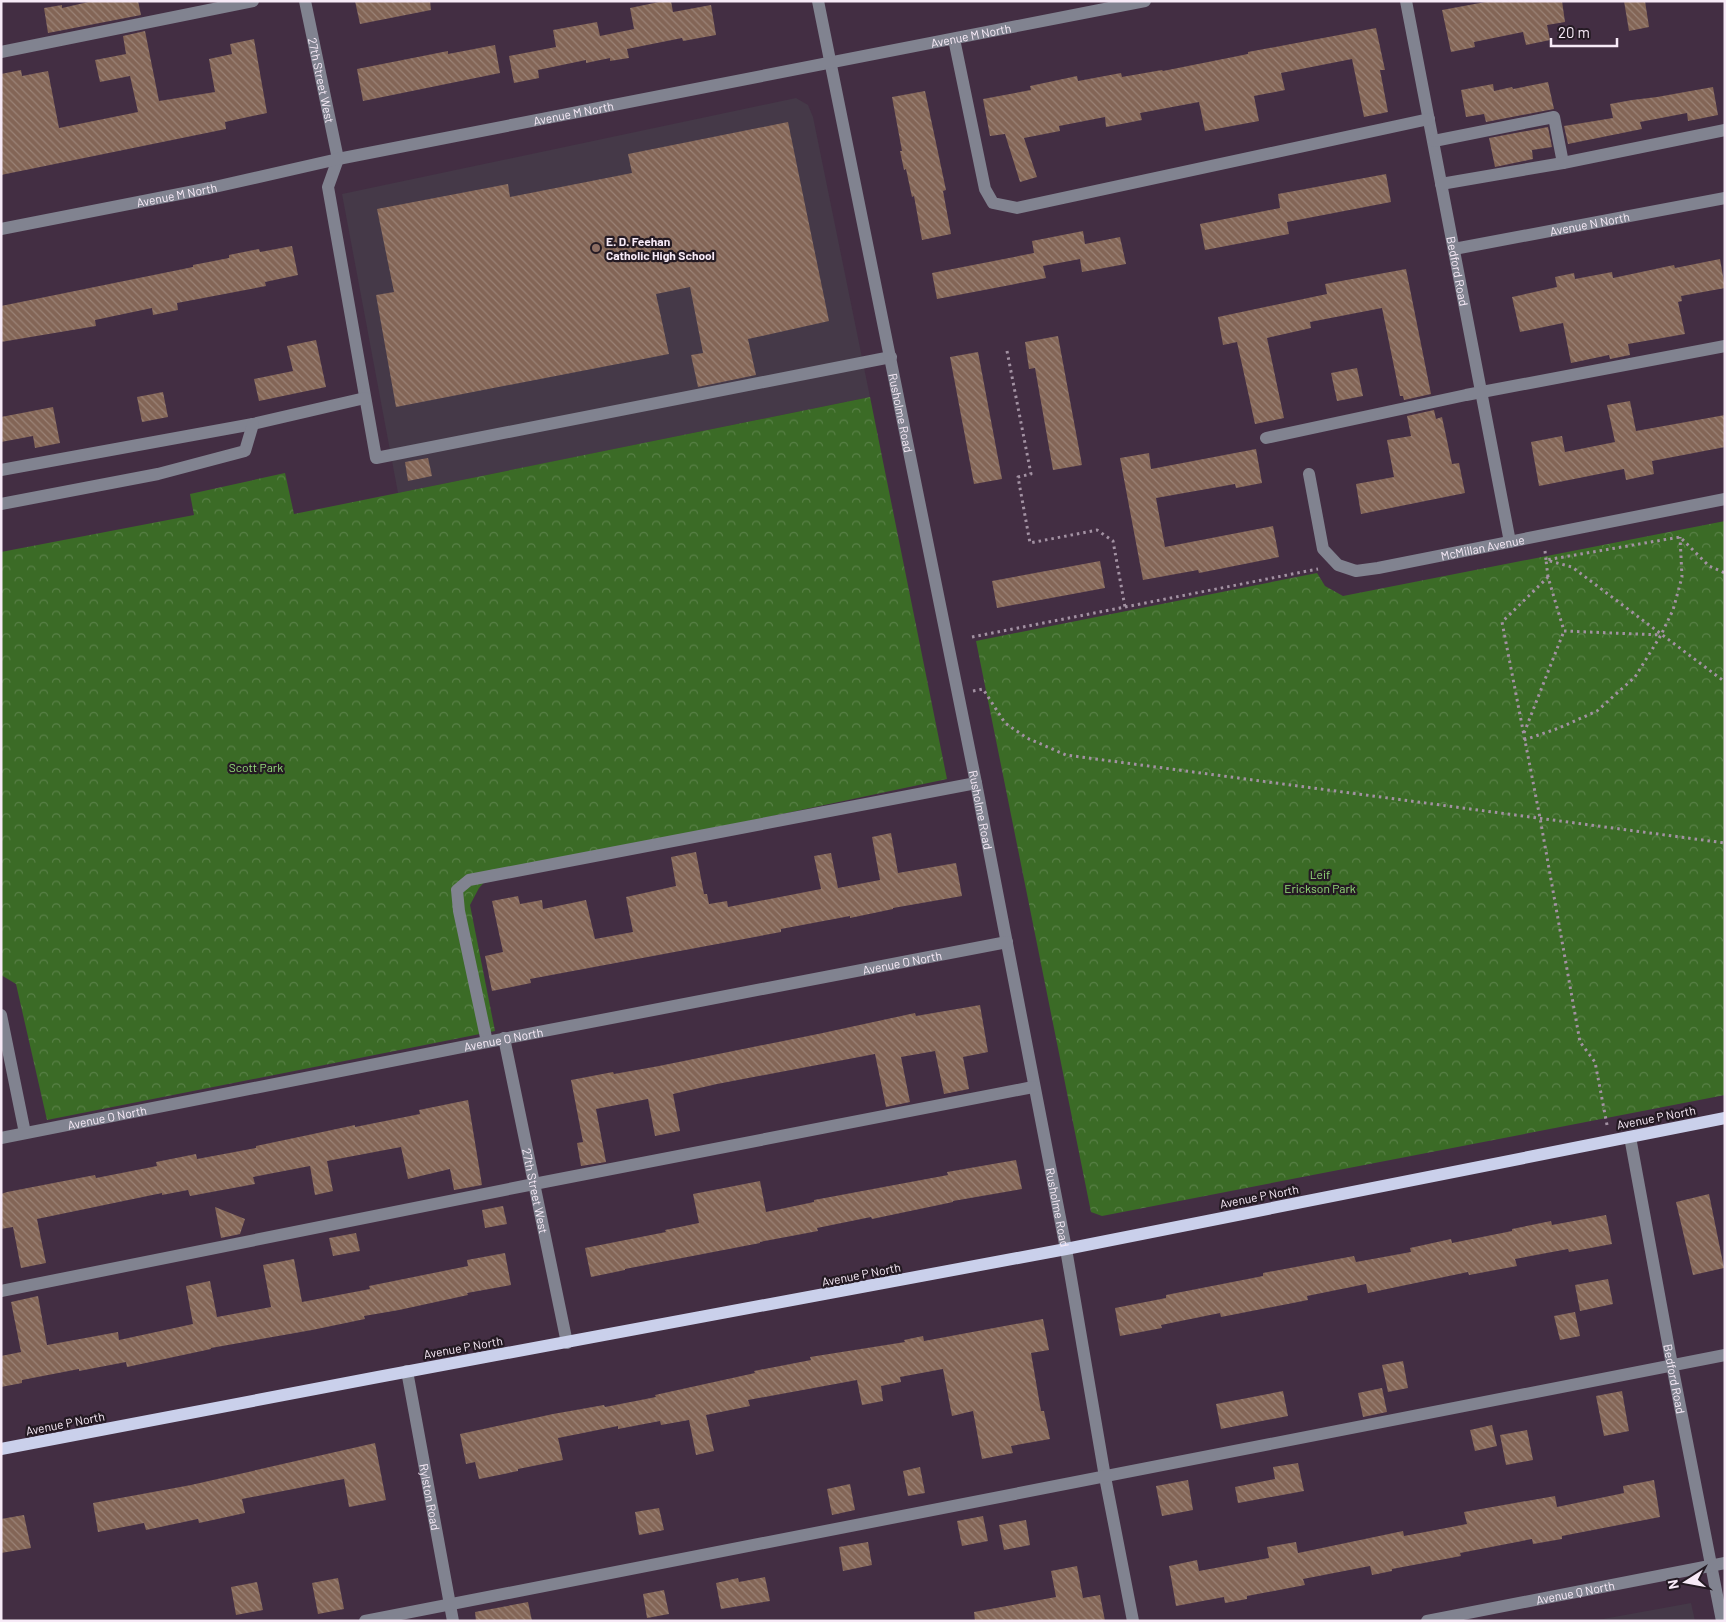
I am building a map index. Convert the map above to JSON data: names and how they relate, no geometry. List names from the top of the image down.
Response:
{
  "streets": {
    "main road": ["Avenue P North"],
    "street": [
      "Avenue M North",
      "27th Street West",
      "Avenue N North",
      "Bedford Road",
      "Rusholme Road",
      "McMillan Avenue",
      "Avenue O North",
      "Rylston Road",
      "Avenue Q North"
    ]
  },
  "crossings": [
    ["Avenue M North", "27th Street West"],
    ["Avenue M North", "Rusholme Road"],
    ["27th Street West", "Avenue O North"],
    ["27th Street West", "Avenue P North"],
    ["Avenue N North", "Bedford Road"],
    ["Bedford Road", "McMillan Avenue"],
    ["Bedford Road", "Avenue P North"],
    ["Bedford Road", "Avenue Q North"],
    ["Rusholme Road", "Avenue O North"],
    ["Rusholme Road", "Avenue P North"],
    ["Avenue P North", "Rylston Road"]
  ],
  "parks": ["Scott Park", "Leif Erickson Park"],
  "places": ["E. D. Feehan Catholic High School"],
  "scale_bar": "20 m",
  "north": "left"
}
